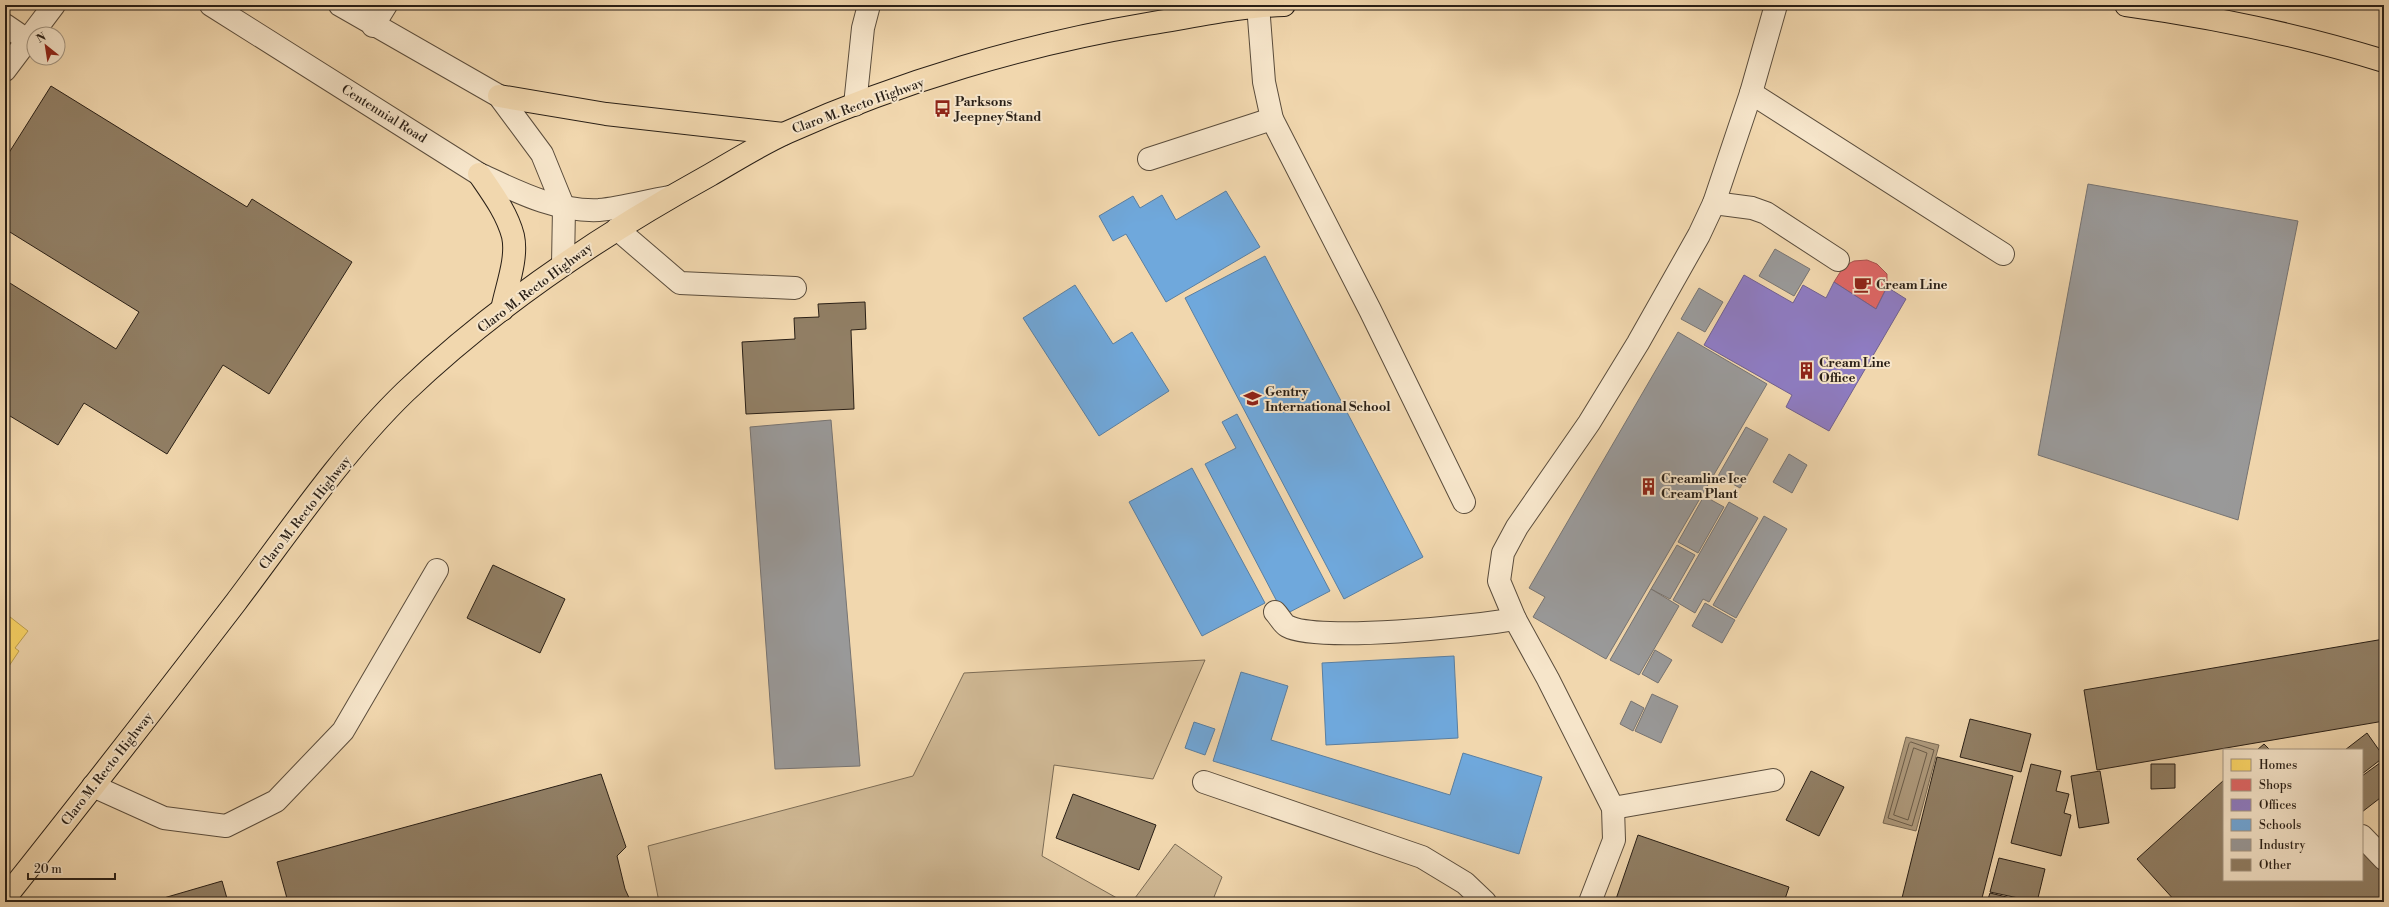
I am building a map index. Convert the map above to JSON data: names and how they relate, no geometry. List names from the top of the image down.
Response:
{
  "streets": {
    "main road": ["Claro M. Recto Highway"],
    "street": ["Centennial Road"]
  },
  "crossings": [
    ["Claro M. Recto Highway", "Centennial Road"]
  ],
  "places": {
    "bus stop": ["Parksons Jeepney Stand"],
    "cafe": ["Cream Line"],
    "building": ["Cream Line Office", "Creamline Ice Cream Plant"],
    "school or university": ["Gentry International School"]
  },
  "legend": [
    "Homes",
    "Shops",
    "Offices",
    "Schools",
    "Industry",
    "Other"
  ],
  "scale_bar": "20 m",
  "north": "top left"
}
